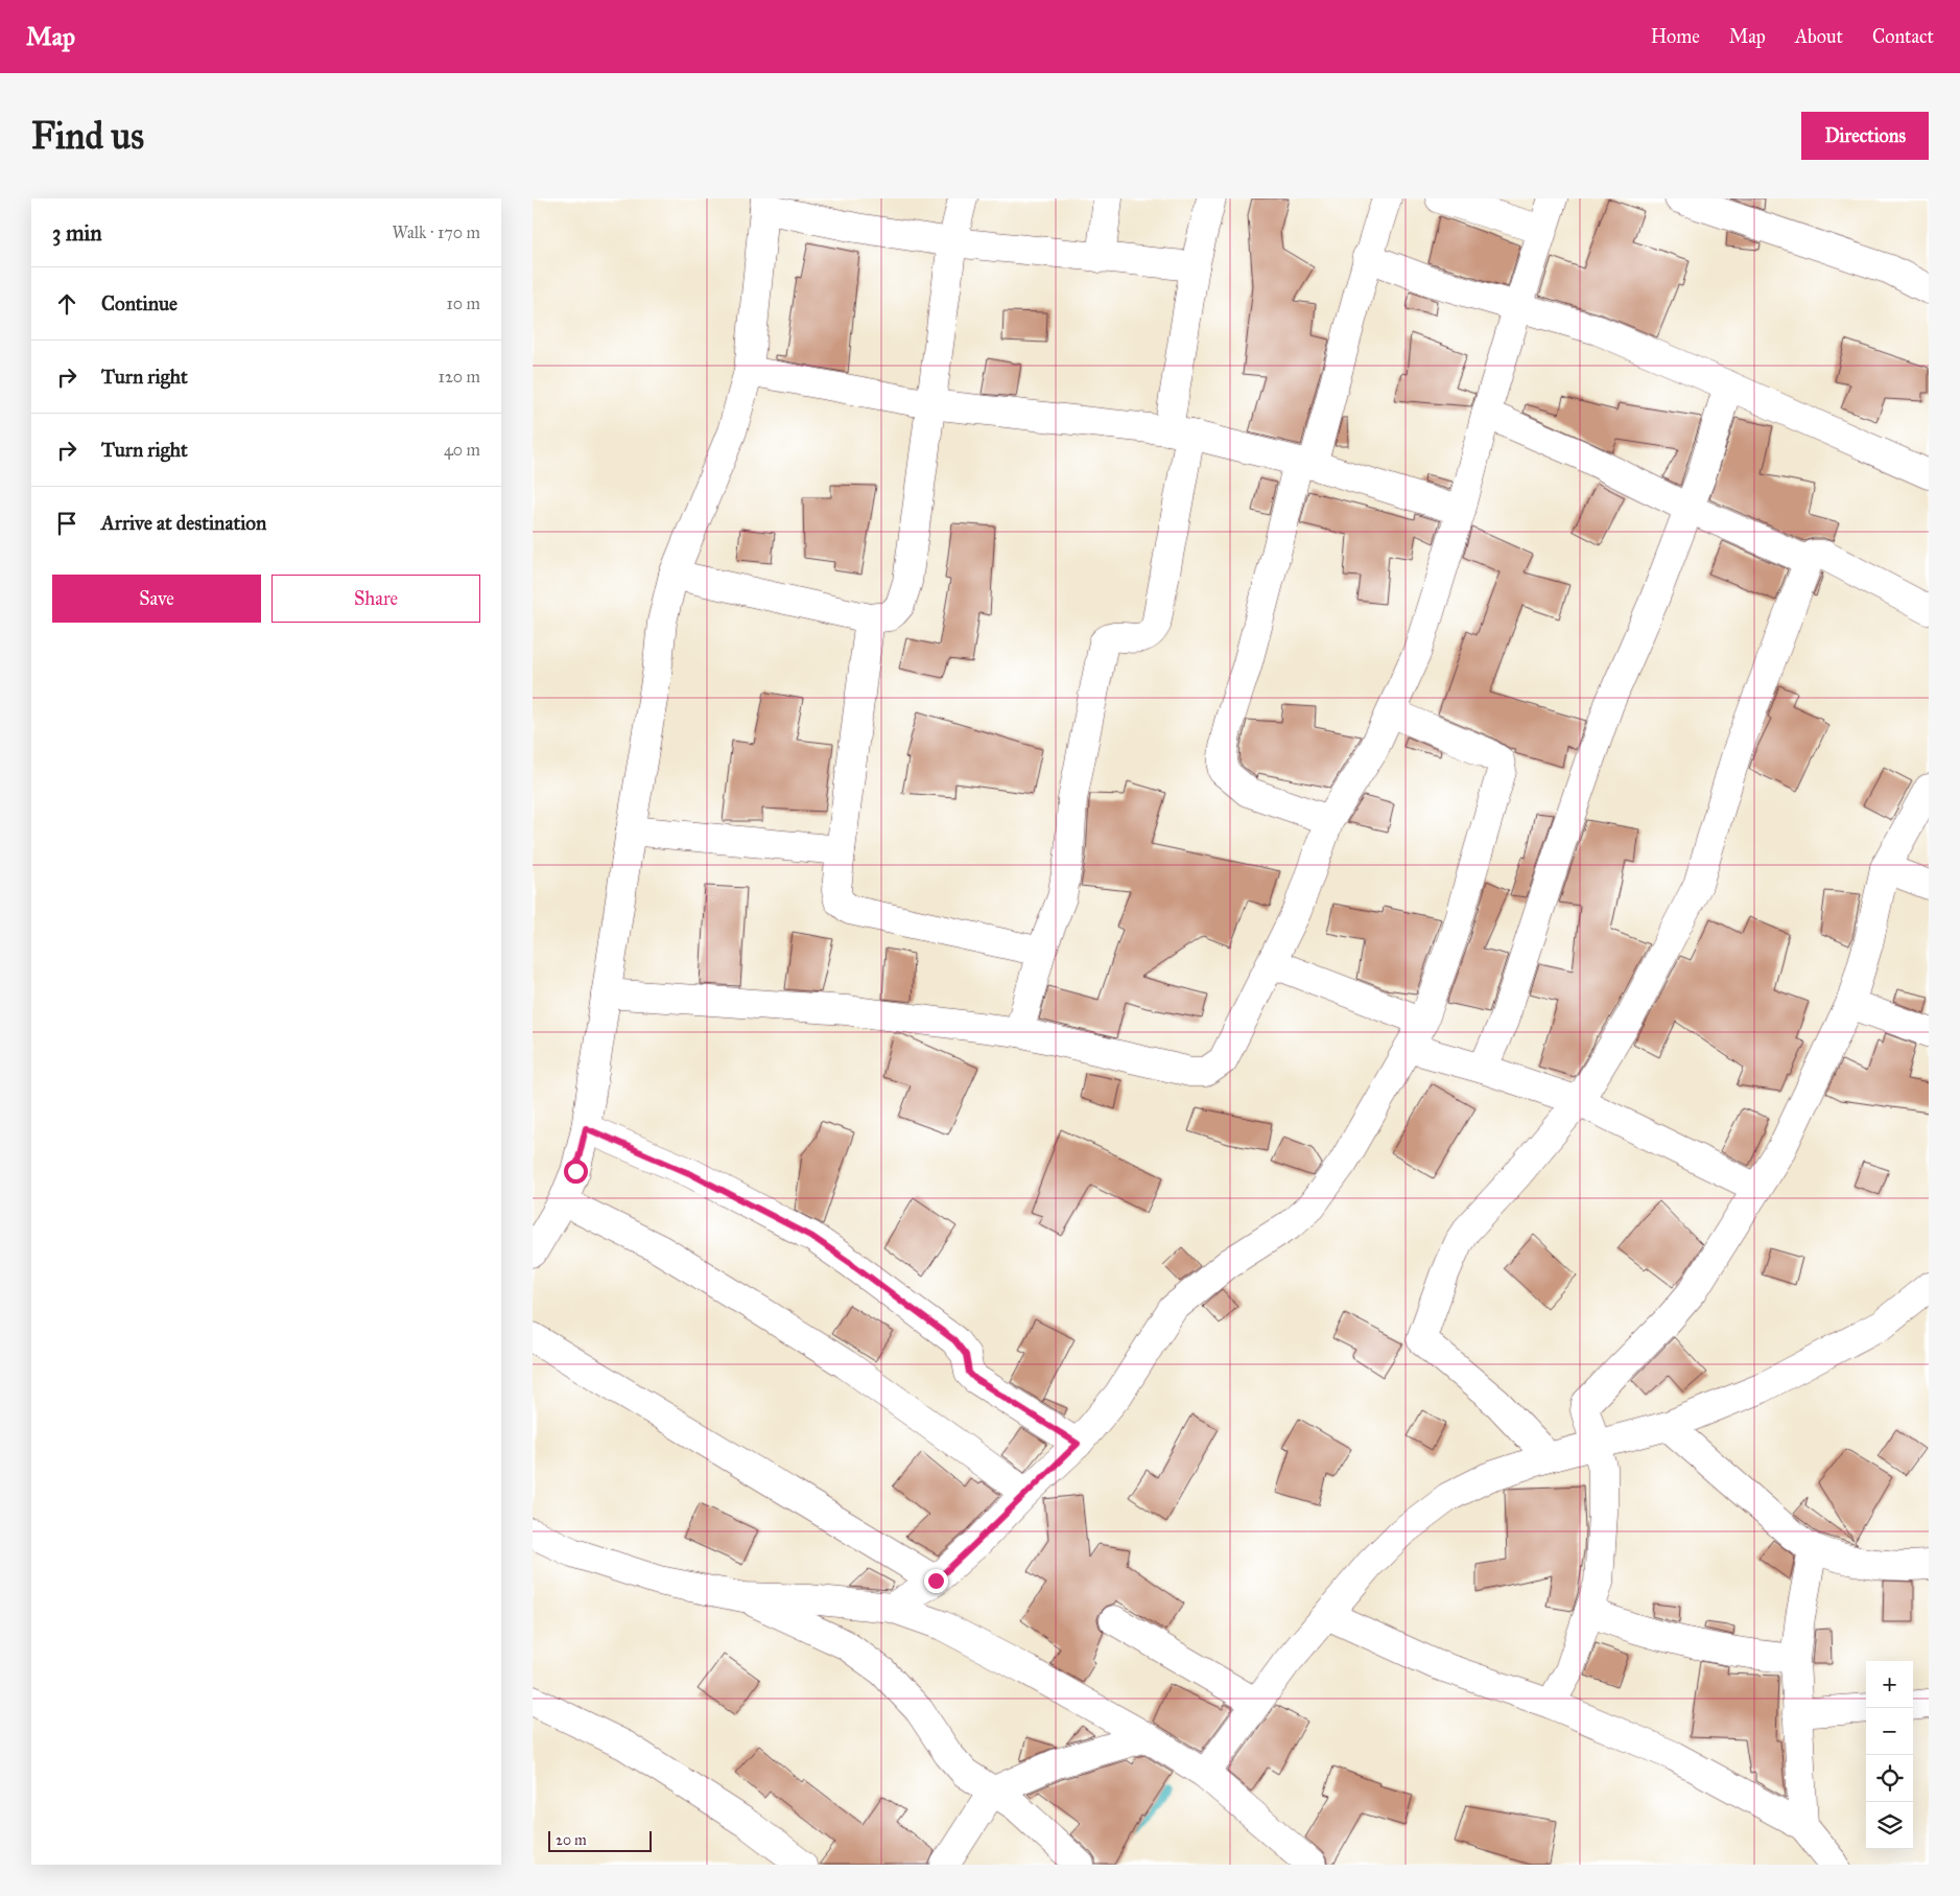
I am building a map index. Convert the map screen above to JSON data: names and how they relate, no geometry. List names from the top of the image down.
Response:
{
  "scale_bar": "20 m",
  "page": {
    "header": "Map",
    "nav": [
      "Home",
      "Map",
      "About",
      "Contact"
    ],
    "buttons": [
      "Directions",
      ["Save", "Share"]
    ],
    "title": "Find us",
    "heading": ["3 min", "Walk · 170 m"],
    "list": [
      ["Continue", "10 m"],
      ["Turn right", "120 m"],
      ["Turn right", "40 m"],
      "Arrive at destination"
    ],
    "map_buttons": ["+", "−"],
    "scale": "20 m"
  }
}
